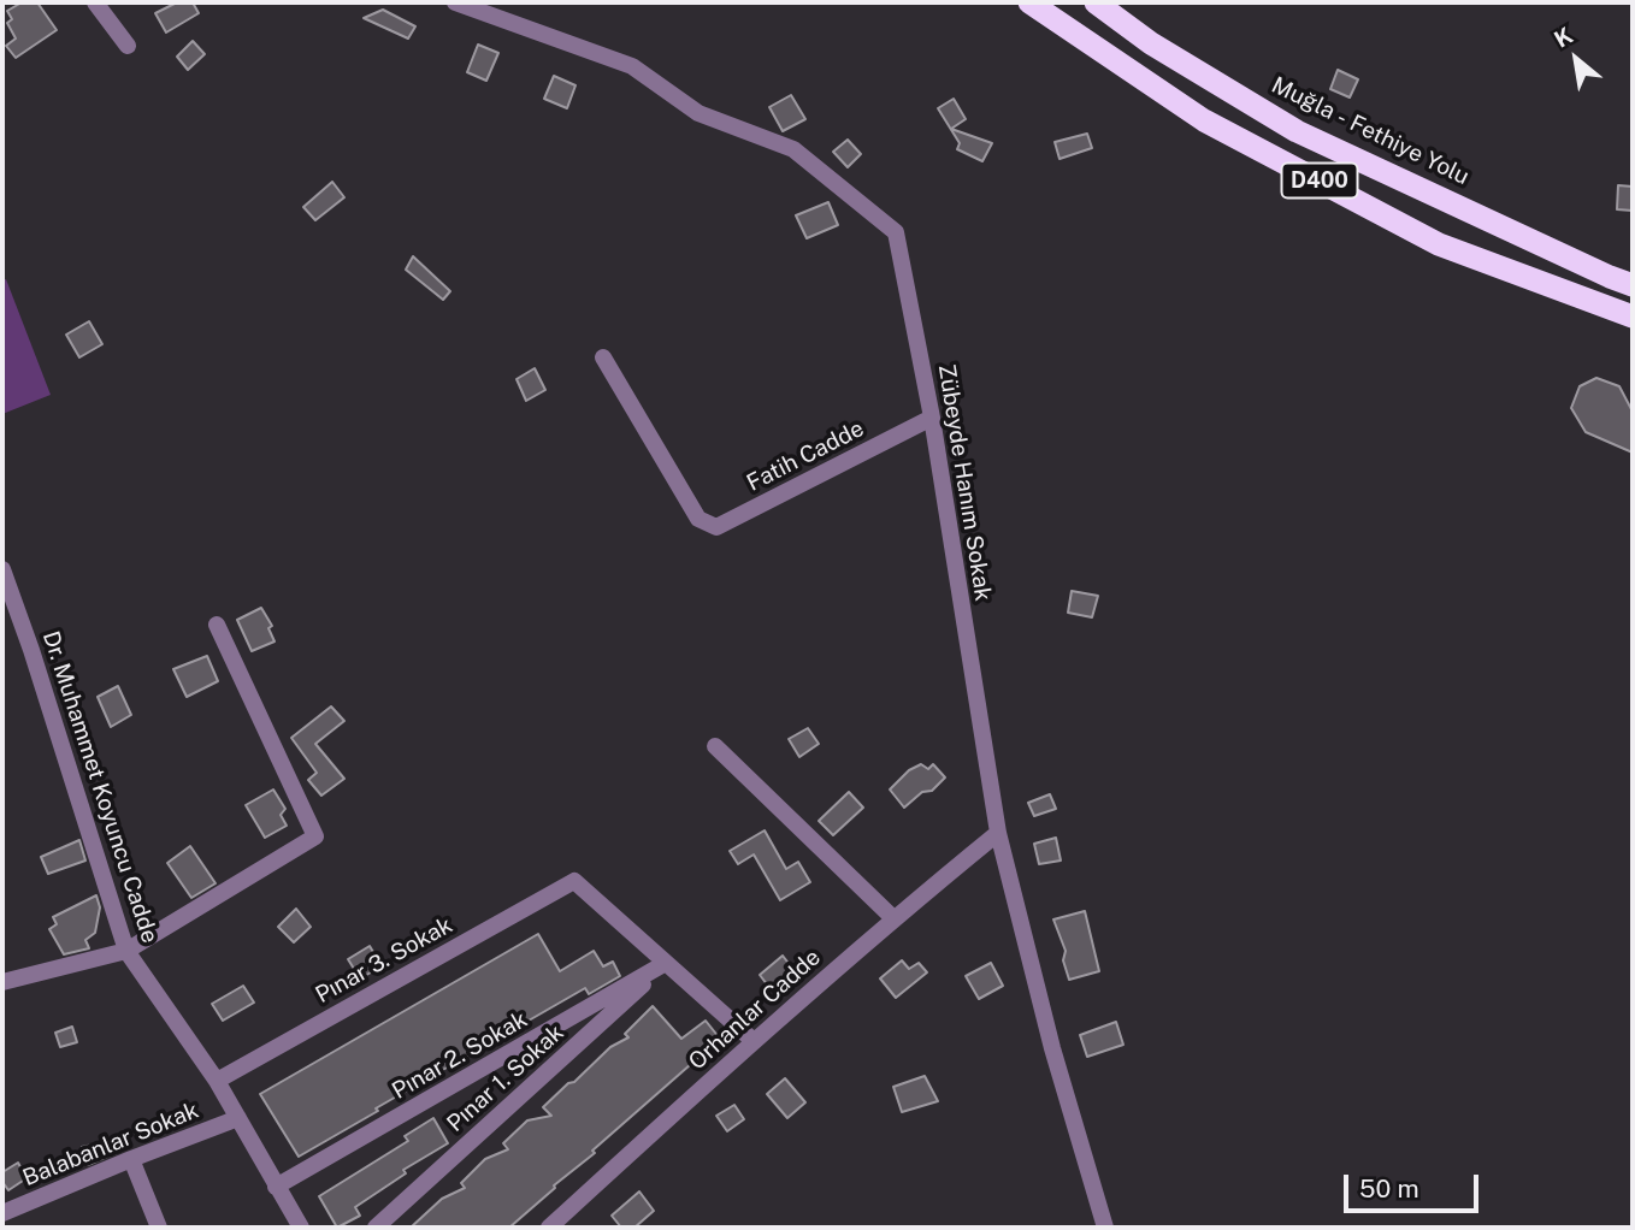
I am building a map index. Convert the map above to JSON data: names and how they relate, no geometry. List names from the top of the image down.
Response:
{
  "streets": {
    "highway": ["Muğla - Fethiye Yolu", "D400"],
    "street": [
      "Fatih Cadde",
      "Zübeyde Hanım Sokak",
      "Dr. Muhammet Koyuncu Cadde",
      "Pınar 3. Sokak",
      "Orhanlar Cadde",
      "Pınar 2. Sokak",
      "Pınar 1. Sokak",
      "Balabanlar Sokak"
    ]
  },
  "crossings": [
    ["Fatih Cadde", "Zübeyde Hanım Sokak"],
    ["Zübeyde Hanım Sokak", "Orhanlar Cadde"],
    ["Dr. Muhammet Koyuncu Cadde", "Pınar 3. Sokak"],
    ["Dr. Muhammet Koyuncu Cadde", "Pınar 2. Sokak"],
    ["Dr. Muhammet Koyuncu Cadde", "Balabanlar Sokak"],
    ["Pınar 3. Sokak", "Pınar 2. Sokak"],
    ["Pınar 3. Sokak", "Pınar 1. Sokak"],
    ["Pınar 2. Sokak", "Pınar 1. Sokak"]
  ],
  "scale_bar": "50 m",
  "north": "top left"
}
